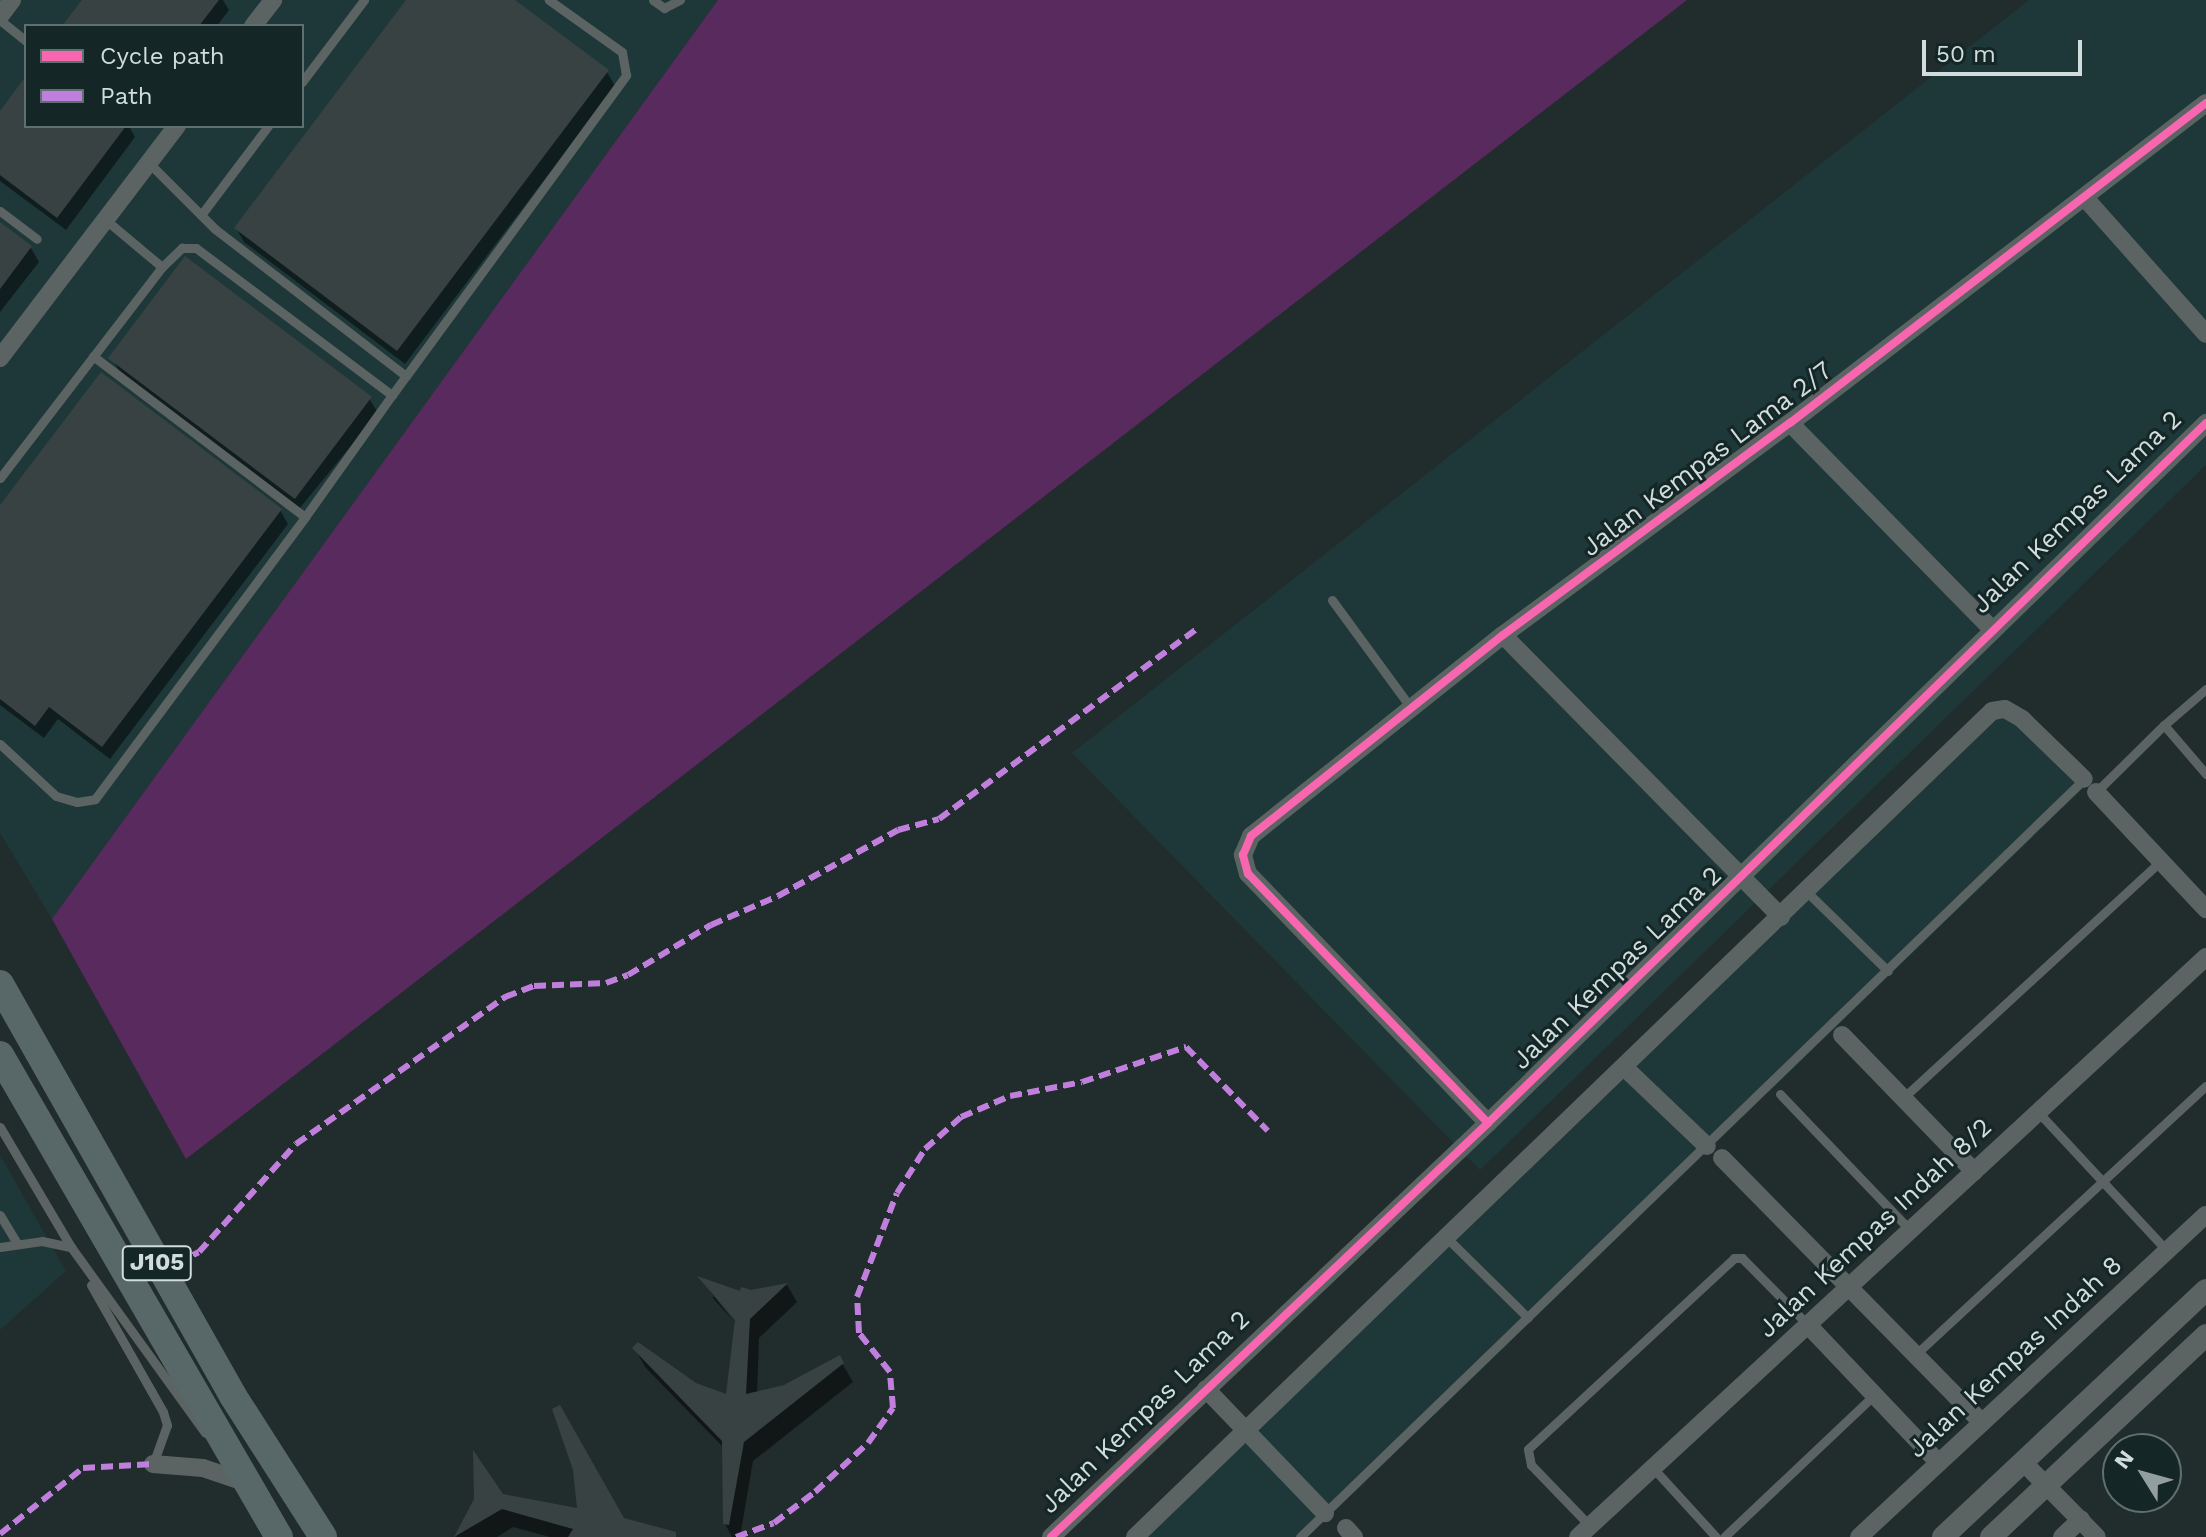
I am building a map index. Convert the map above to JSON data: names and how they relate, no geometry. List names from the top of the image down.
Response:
{
  "streets": {
    "main road": ["J105"],
    "street": [
      "Jalan Kempas Lama 2/7",
      "Jalan Kempas Lama 2",
      "Jalan Kempas Indah 8/2",
      "Jalan Kempas Indah 8"
    ]
  },
  "crossings": [
    ["Jalan Kempas Lama 2/7", "Jalan Kempas Lama 2"]
  ],
  "legend": ["Cycle path", "Path"],
  "scale_bar": "50 m",
  "north": "top left"
}
